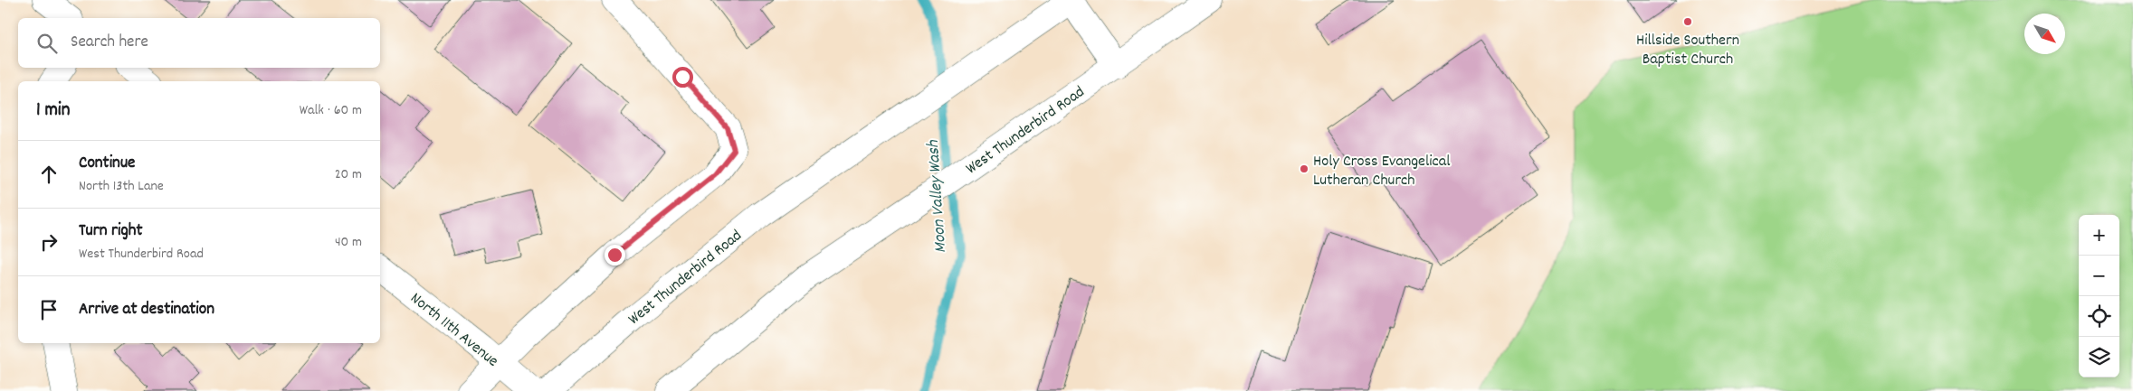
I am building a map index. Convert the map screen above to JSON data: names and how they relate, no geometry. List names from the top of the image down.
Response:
{
  "streets": {
    "main road": ["West Thunderbird Road", "North 11th Avenue"]
  },
  "water": ["Moon Valley Wash"],
  "places": ["Hillside Southern Baptist Church", "Holy Cross Evangelical Lutheran Church"],
  "north": "bottom right",
  "page": {
    "search": "Search here",
    "heading": ["1 min", "Walk · 60 m"],
    "list": [
      ["Continue", "North 13th Lane", "20 m"],
      ["Turn right", "West Thunderbird Road", "40 m"],
      "Arrive at destination"
    ],
    "map_buttons": ["+", "−"]
  }
}
